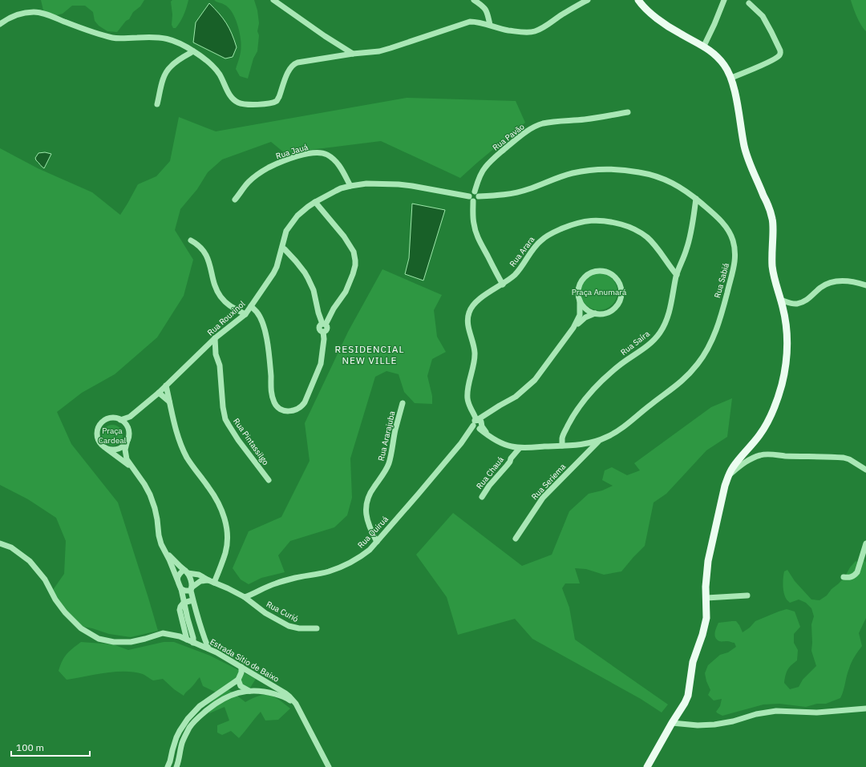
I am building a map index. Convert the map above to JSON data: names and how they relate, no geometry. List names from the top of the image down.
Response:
{
  "streets": {
    "street": [
      "Rua Pavão",
      "Rua Jauá",
      "Rua Arara",
      "Rua Sabiá",
      "Rua Rouxinol",
      "Rua Saíra",
      "Rua Ararajuba",
      "Rua Pintassilgo",
      "Rua Chauá",
      "Rua Seriema",
      "Rua Quiruá",
      "Rua Curió",
      "Estrada Sítio de Baixo"
    ]
  },
  "crossings": [
    ["Rua Pavão", "Rua Sabiá"],
    ["Rua Pavão", "Rua Rouxinol"],
    ["Rua Jauá", "Rua Rouxinol"],
    ["Rua Arara", "Rua Sabiá"],
    ["Rua Arara", "Rua Saíra"],
    ["Rua Arara", "Rua Quiruá"],
    ["Rua Sabiá", "Rua Rouxinol"],
    ["Rua Sabiá", "Rua Saíra"],
    ["Rua Sabiá", "Rua Chauá"],
    ["Rua Sabiá", "Rua Seriema"],
    ["Rua Sabiá", "Rua Quiruá"],
    ["Rua Rouxinol", "Rua Pintassilgo"],
    ["Rua Ararajuba", "Rua Quiruá"],
    ["Rua Quiruá", "Rua Curió"]
  ],
  "districts": ["RESIDENCIAL NEW VILLE"],
  "parks": ["Praça Anumará", "Praça Cardeal"],
  "scale_bar": "100 m"
}
